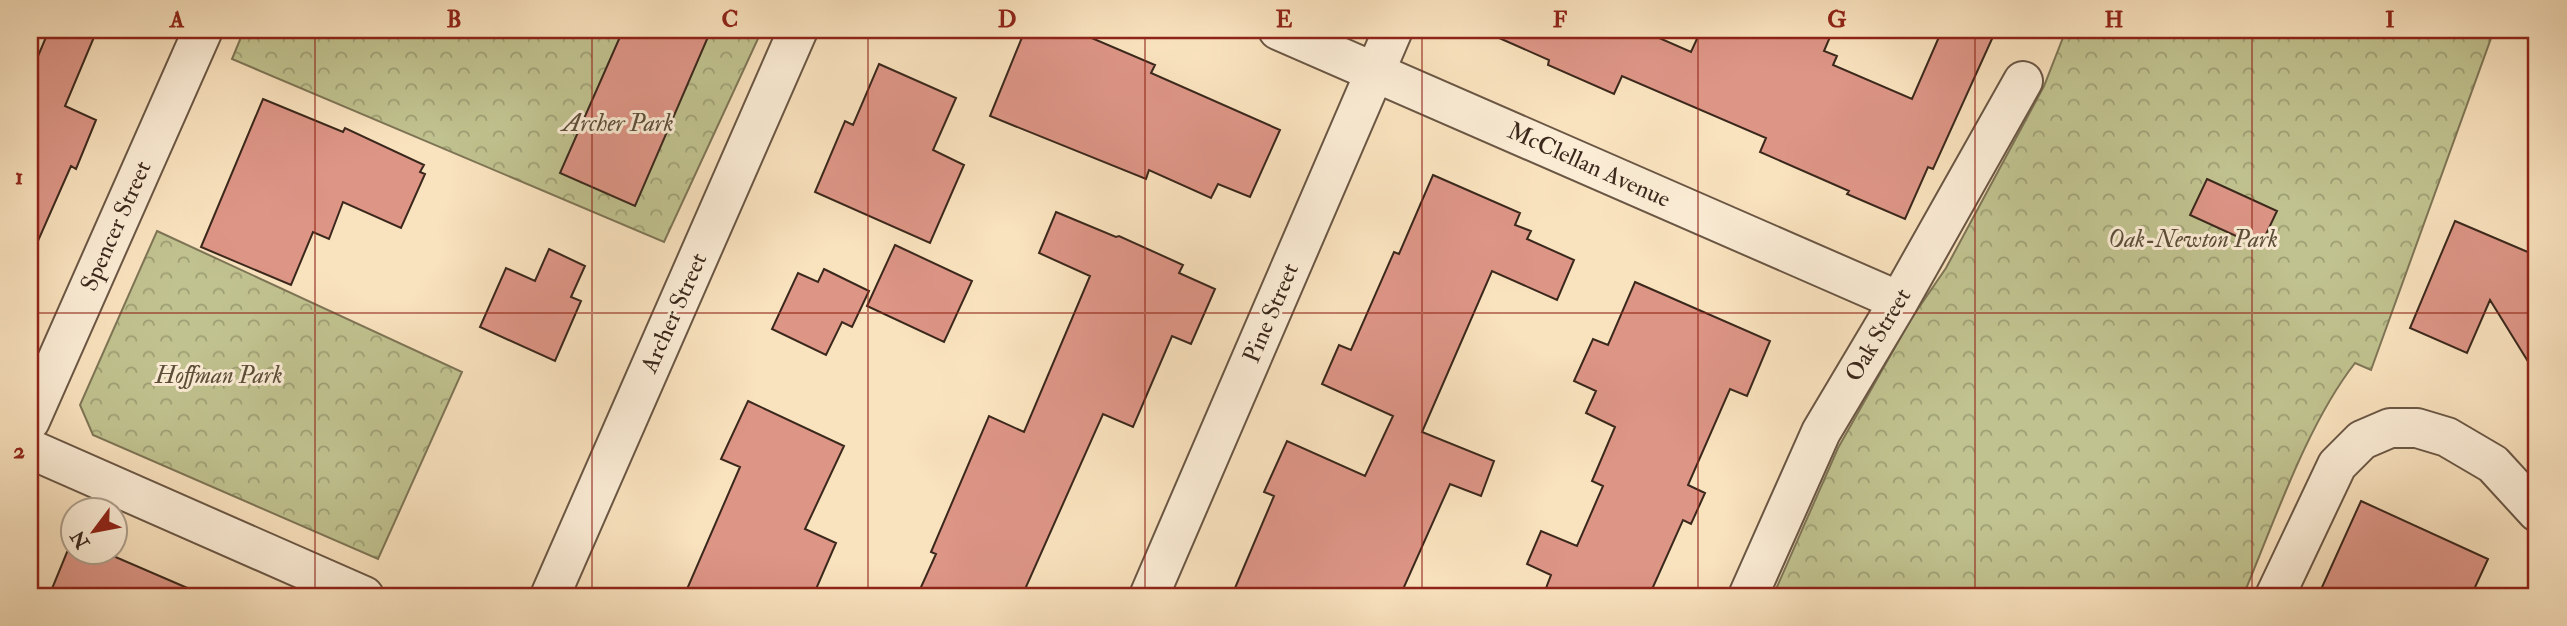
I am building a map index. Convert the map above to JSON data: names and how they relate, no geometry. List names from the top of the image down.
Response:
{
  "streets": {
    "street": [
      "McClellan Avenue",
      "Spencer Street",
      "Archer Street",
      "Pine Street",
      "Oak Street"
    ]
  },
  "crossings": [
    ["McClellan Avenue", "Pine Street"],
    ["McClellan Avenue", "Oak Street"]
  ],
  "parks": ["Archer Park", "Oak-Newton Park", "Hoffman Park"],
  "north": "bottom left",
  "grid": {
    "columns": [
      "A",
      "B",
      "C",
      "D",
      "E",
      "F",
      "G",
      "H",
      "I"
    ],
    "rows": ["1", "2"]
  }
}
